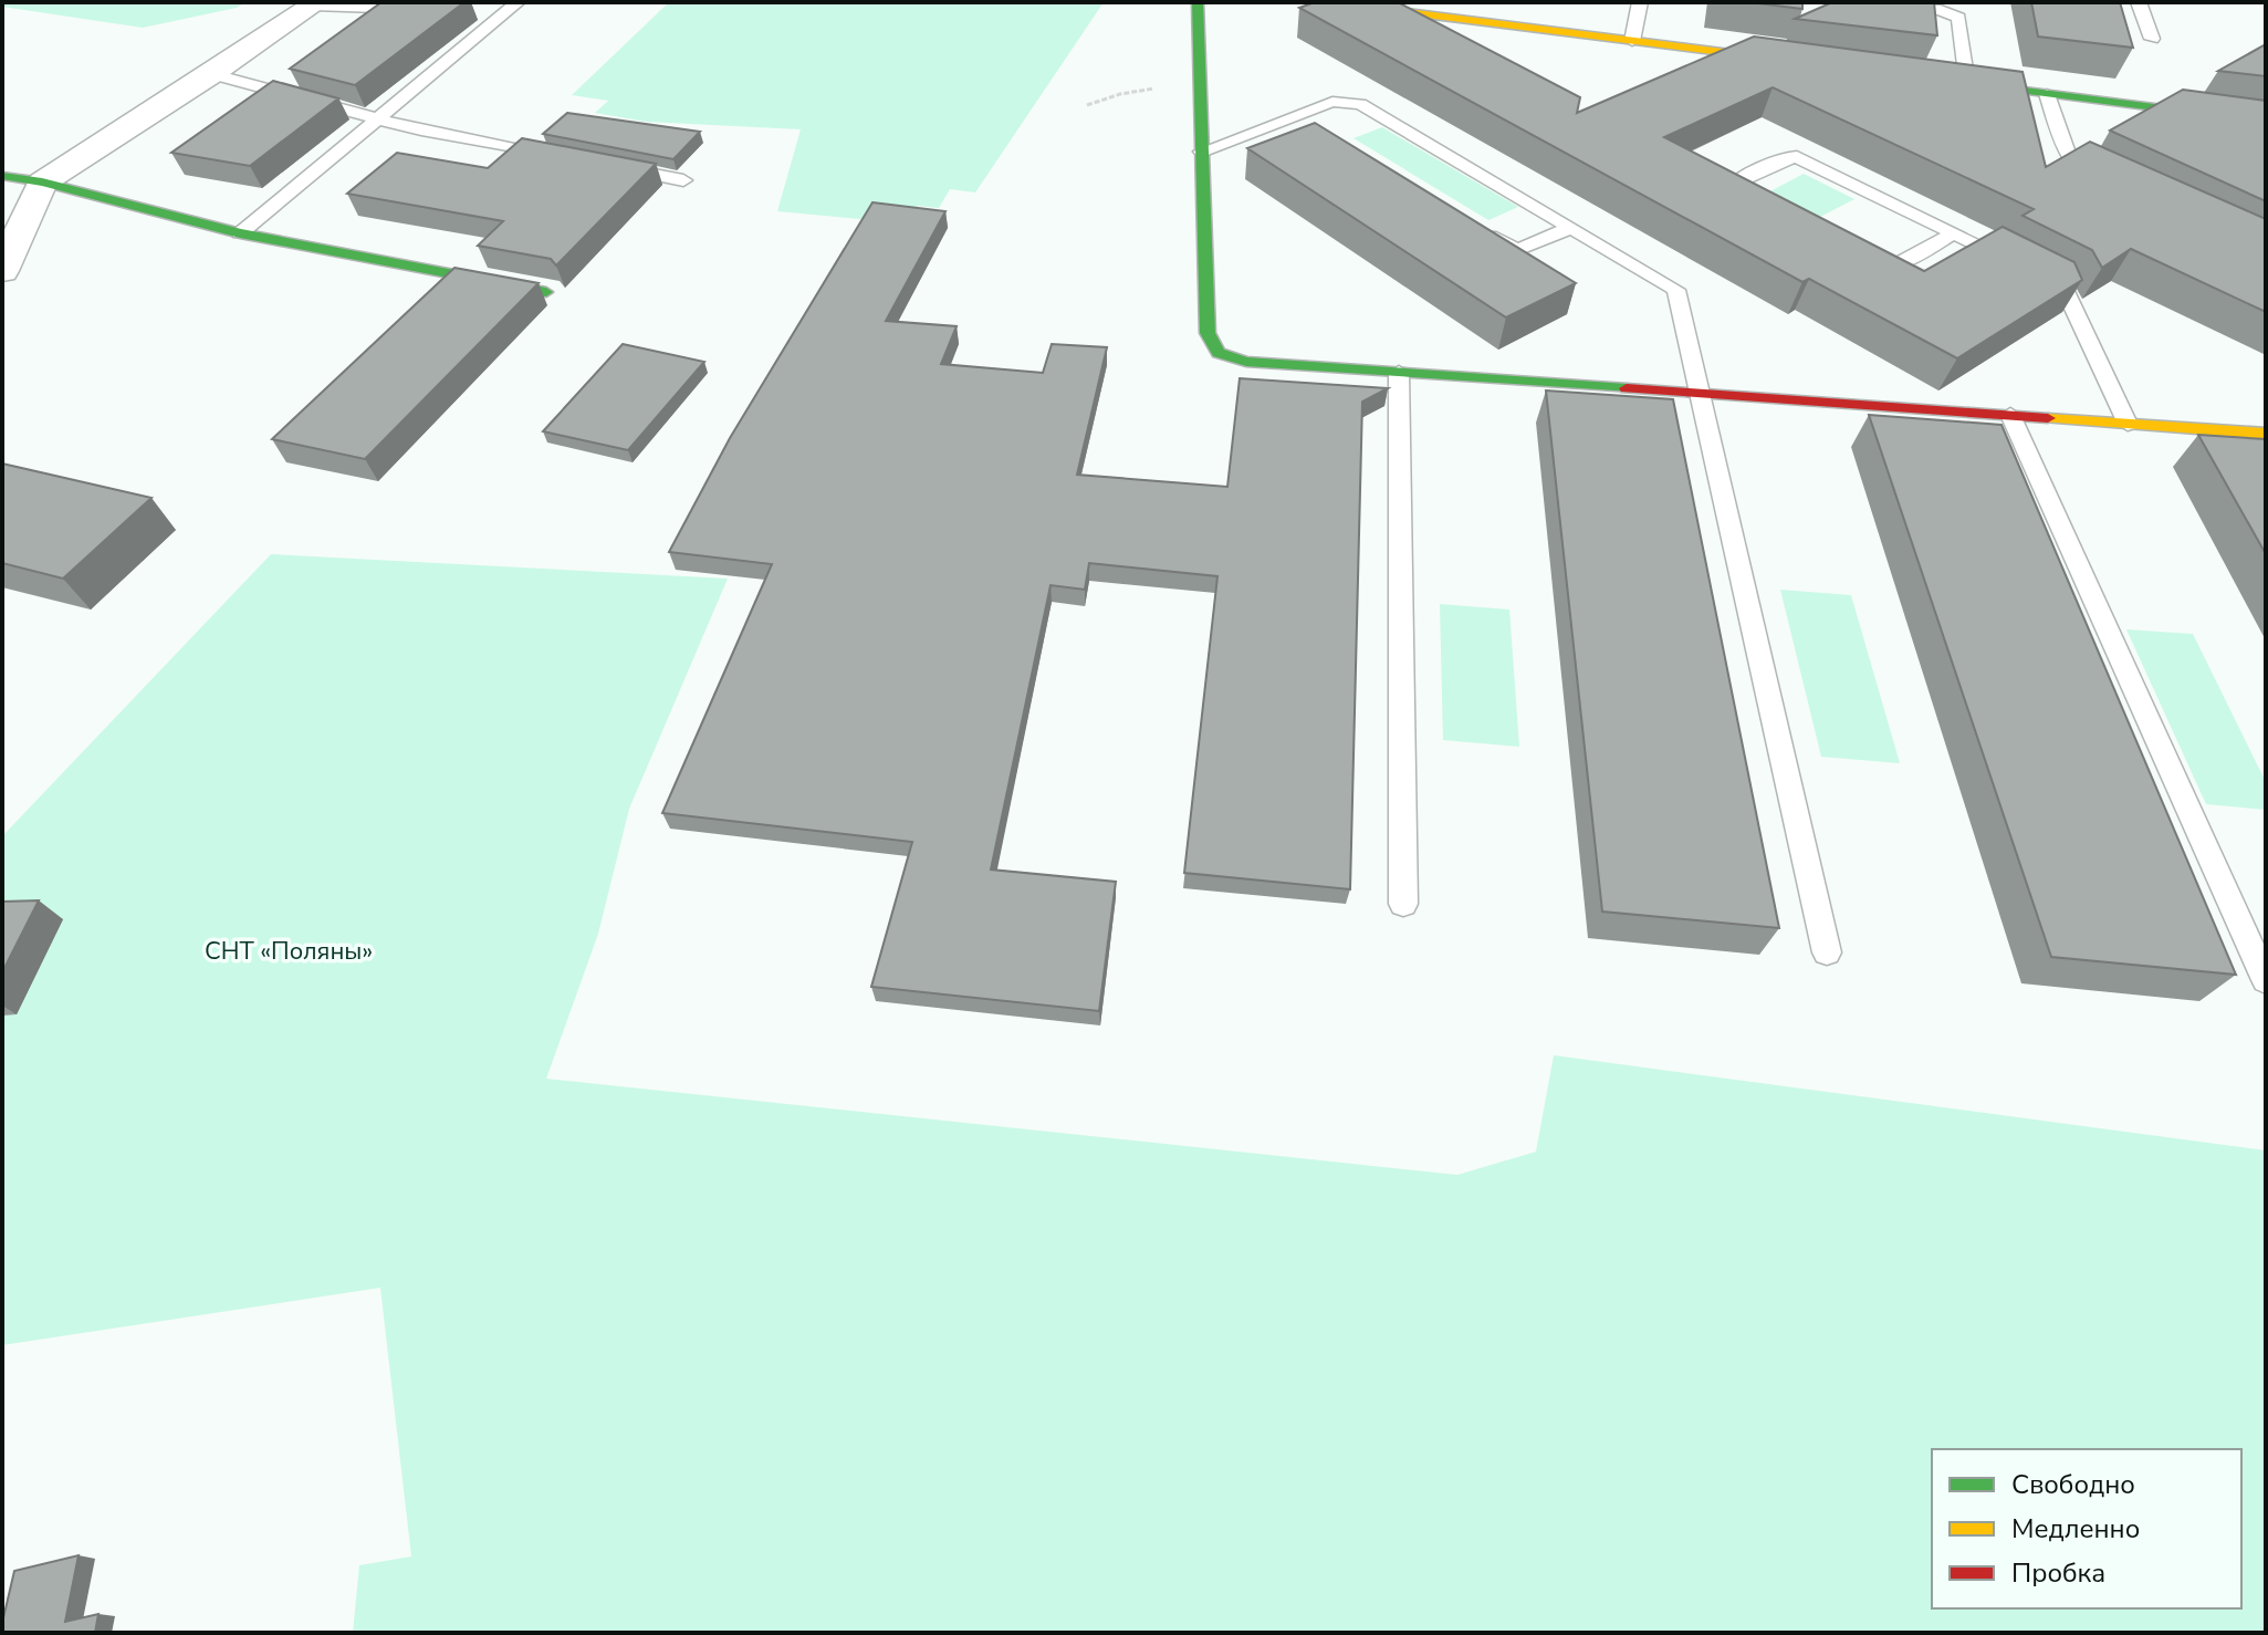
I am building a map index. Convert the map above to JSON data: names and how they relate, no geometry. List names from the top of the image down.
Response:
{
  "parks": ["СНТ «Поляны»"],
  "legend": ["Свободно", "Медленно", "Пробка"]
}
